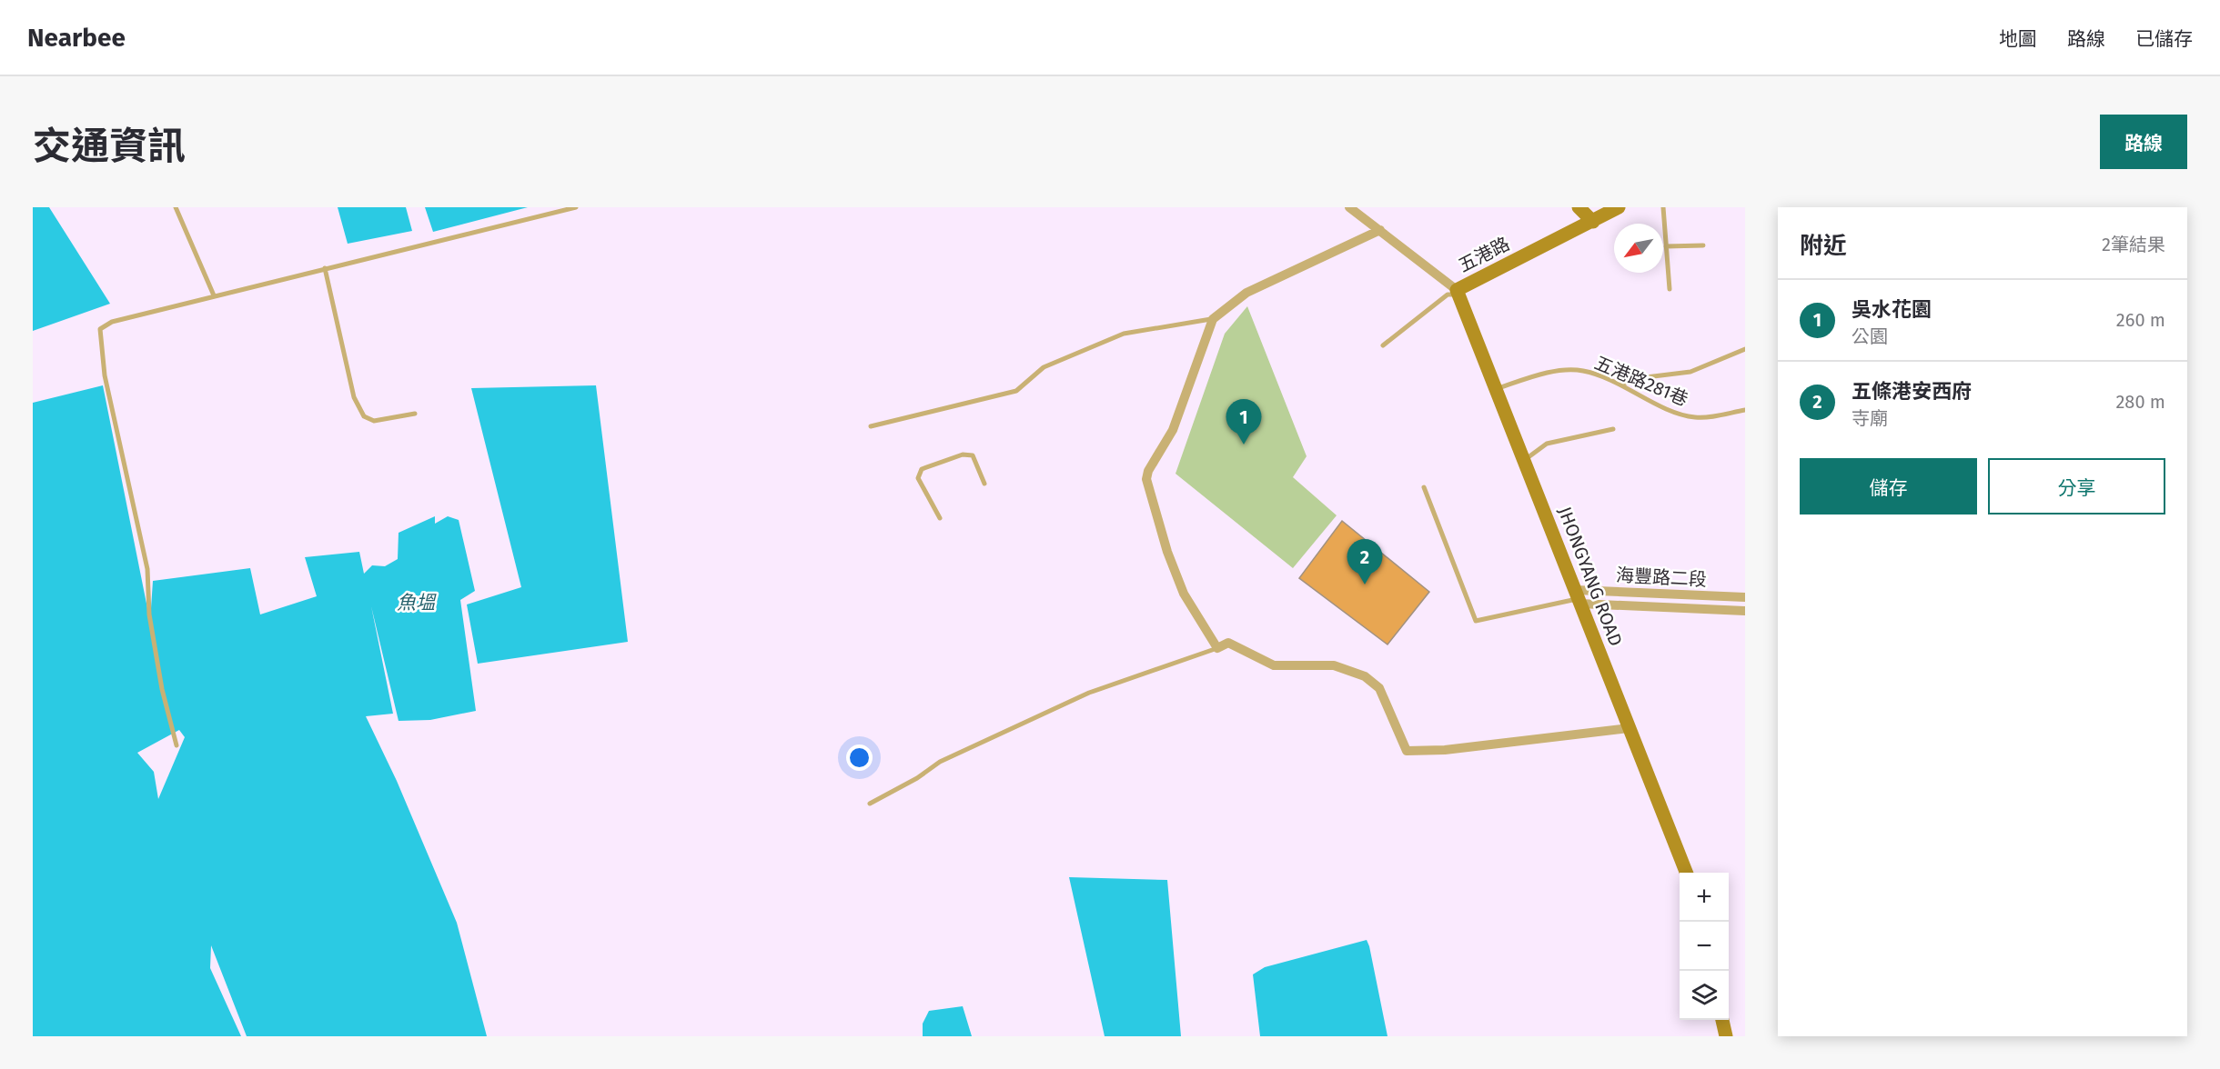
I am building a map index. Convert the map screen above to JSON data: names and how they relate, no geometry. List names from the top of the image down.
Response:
{
  "streets": {
    "street": ["五港路", "JHONGYANG ROAD", "海豐路二段"],
    "lane": ["五港路281巷"]
  },
  "crossings": [
    ["五港路", "JHONGYANG ROAD"],
    ["五港路281巷", "JHONGYANG ROAD"],
    ["JHONGYANG ROAD", "海豐路二段"]
  ],
  "water": ["魚塭"],
  "north": "bottom left",
  "page": {
    "header": "Nearbee",
    "nav": ["地圖", "路線", "已儲存"],
    "title": "交通資訊",
    "buttons": [
      "路線",
      ["儲存", "分享"]
    ],
    "heading": ["附近", "2筆結果"],
    "list": [
      {
        "mark": "1",
        "name": "吳水花園",
        "note": "公園",
        "value": "260 m"
      },
      {
        "mark": "2",
        "name": "五條港安西府",
        "note": "寺廟",
        "value": "280 m"
      }
    ],
    "pins": ["1", "2"],
    "map_buttons": ["+", "−"]
  }
}
